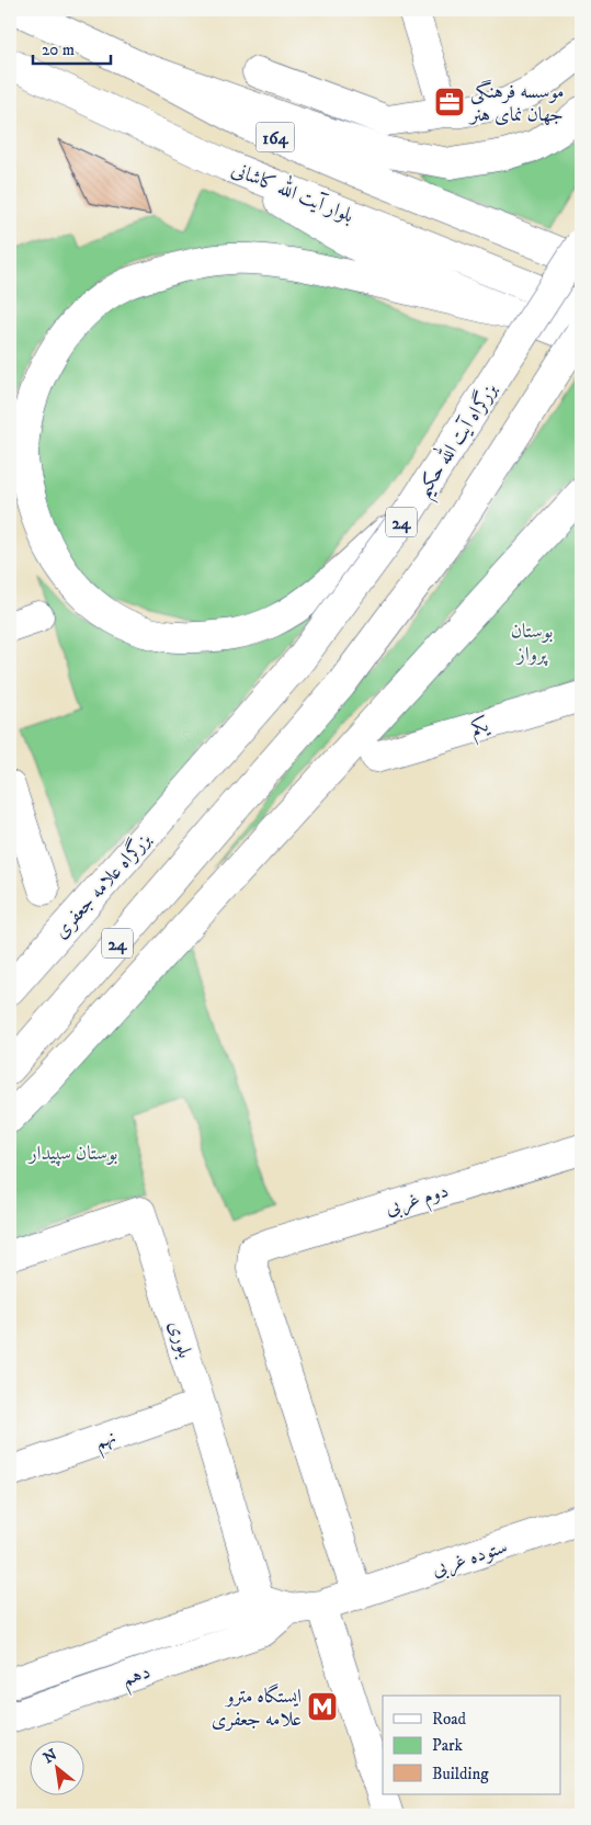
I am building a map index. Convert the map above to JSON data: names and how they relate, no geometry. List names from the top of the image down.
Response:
{
  "streets": {
    "main road": [
      "164",
      "بلوار آیت الله کاشانی",
      "بزرگراه آیت الله حکیم",
      "24",
      "یکم",
      "بزرگراه علامه جعفری",
      "دوم غربی",
      "بلوری",
      "نهم",
      "ستوده غربی",
      "دهم"
    ]
  },
  "crossings": [
    ["بزرگراه آیت الله حکیم", "بزرگراه علامه جعفری"],
    ["دوم غربی", "ستوده غربی"],
    ["بلوری", "نهم"],
    ["بلوری", "دهم"],
    ["ستوده غربی", "دهم"]
  ],
  "parks": ["بوستان پرواز", "بوستان سپیدار"],
  "places": {
    "office": ["موسسه فرهنگی جهان نمای هنر"],
    "metro station": ["ایستگاه مترو علامه جعفری"]
  },
  "legend": ["Road", "Park", "Building"],
  "scale_bar": "20 m",
  "north": "top left"
}
